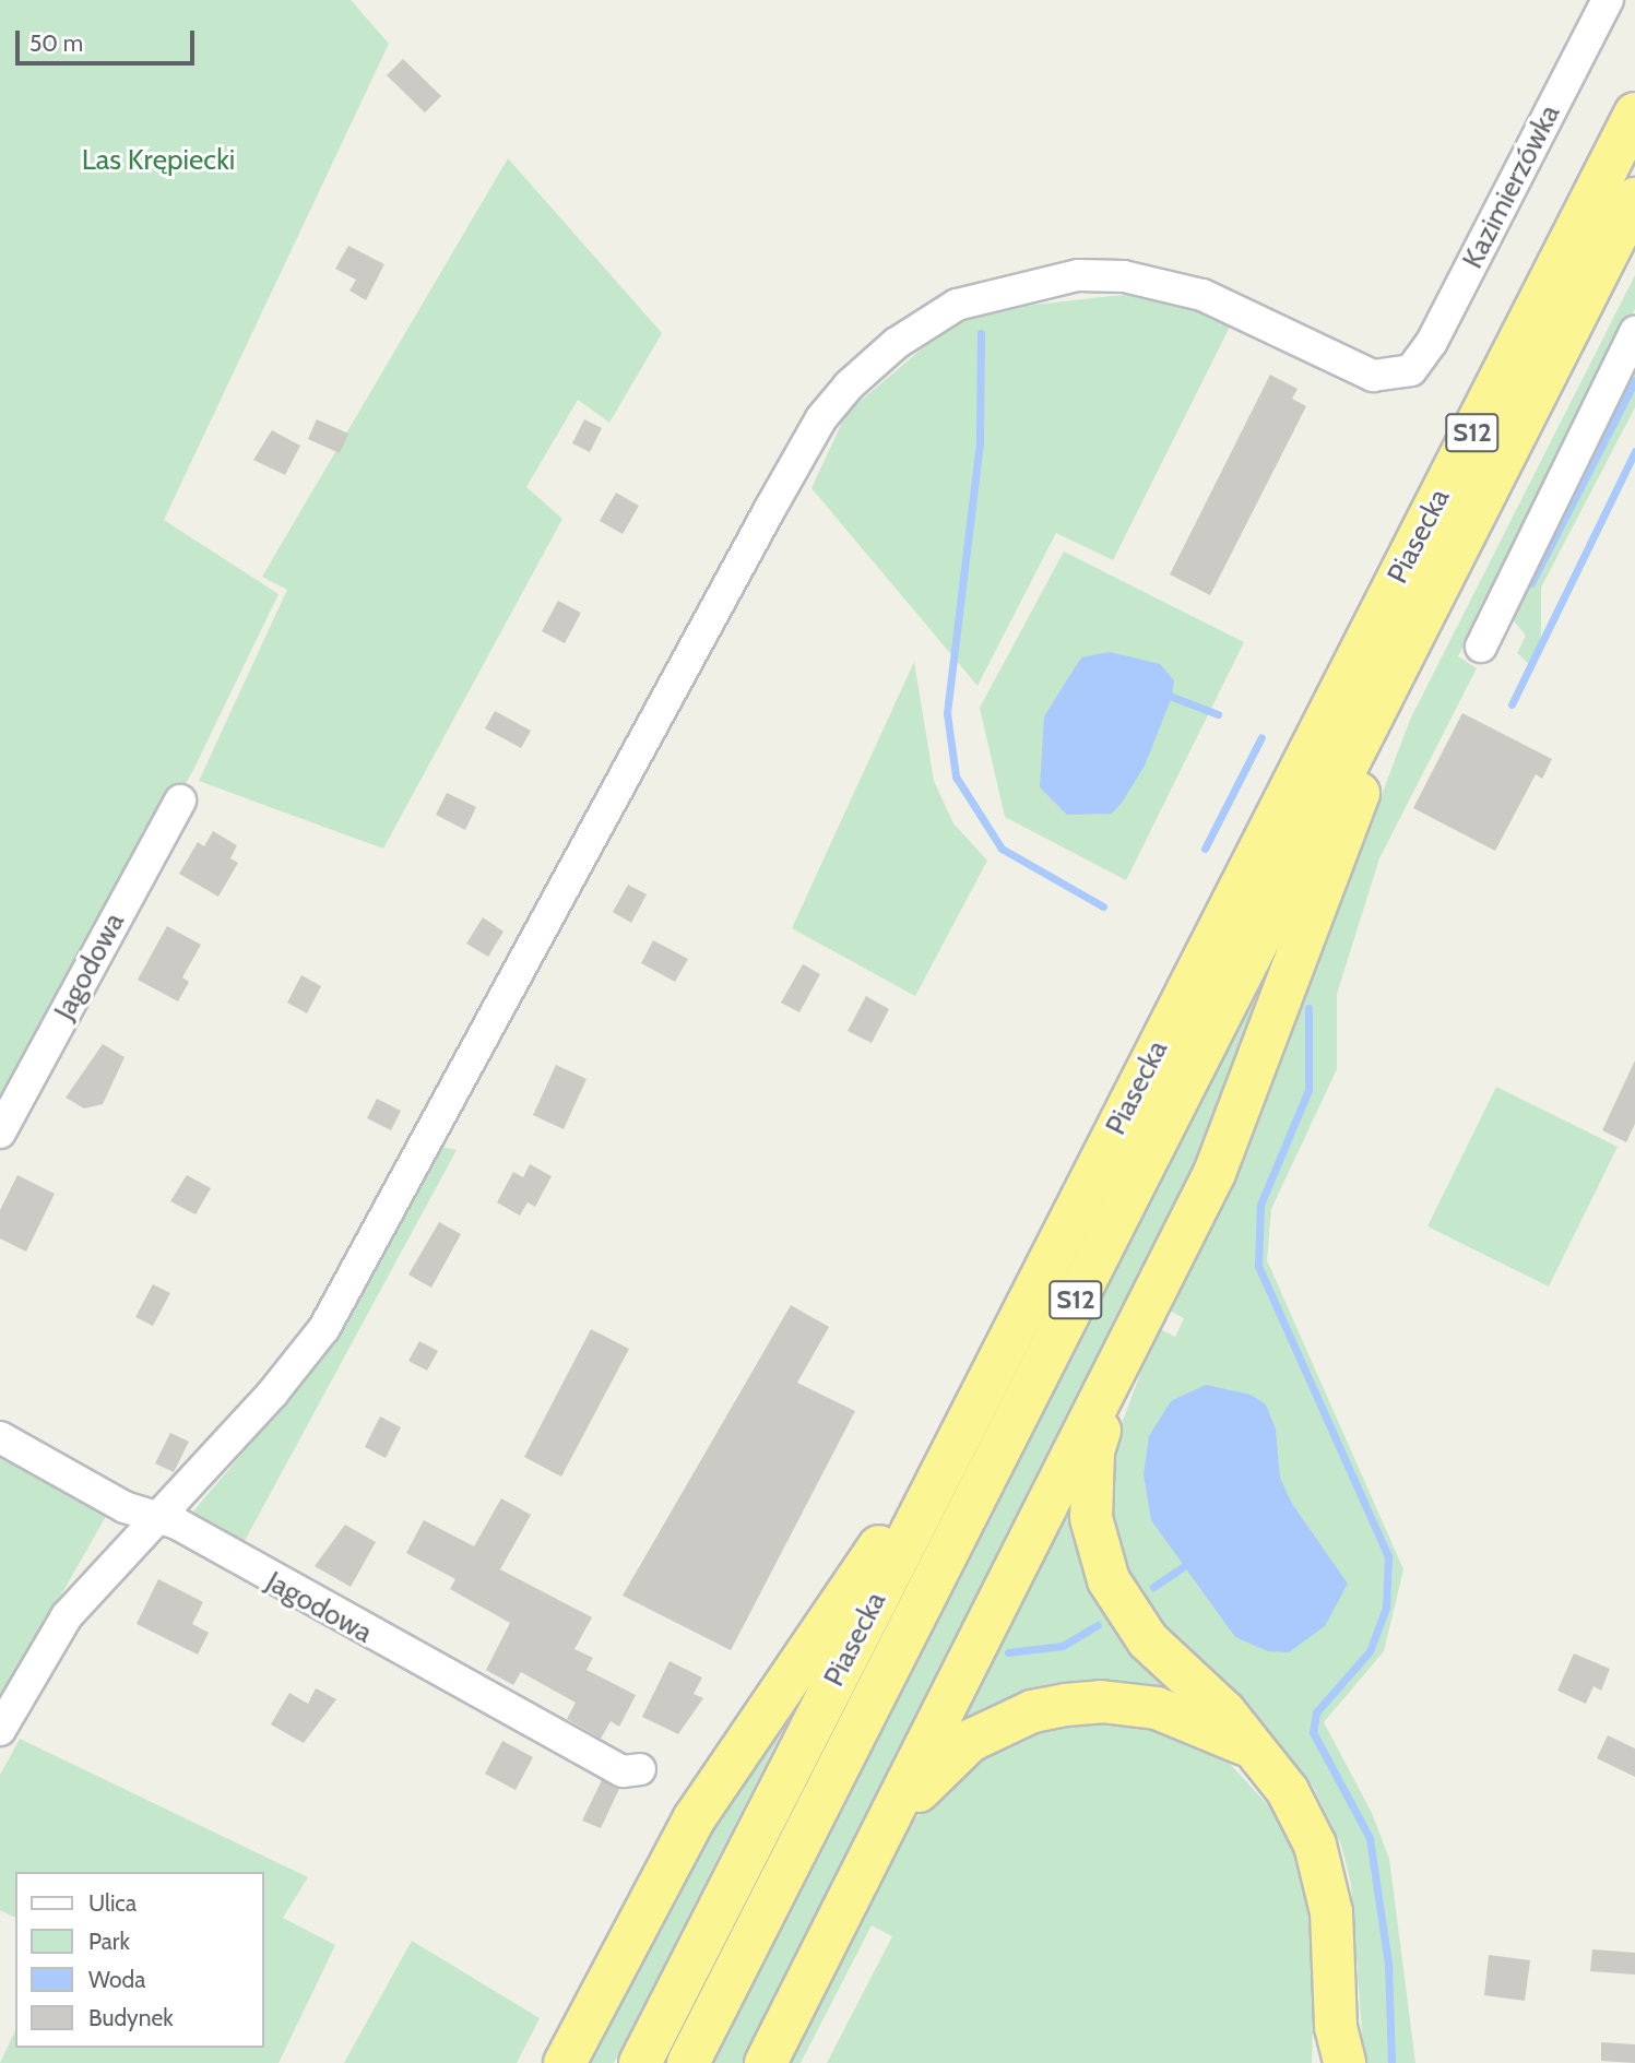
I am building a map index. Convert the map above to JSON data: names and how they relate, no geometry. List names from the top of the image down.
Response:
{
  "streets": {
    "highway": ["S12", "Piasecka"],
    "street": ["Kazimierzówka", "Jagodowa"]
  },
  "crossings": [
    ["Kazimierzówka", "Jagodowa"]
  ],
  "parks": ["Las Krępiecki"],
  "legend": [
    "Ulica",
    "Park",
    "Woda",
    "Budynek"
  ],
  "scale_bar": "50 m"
}
